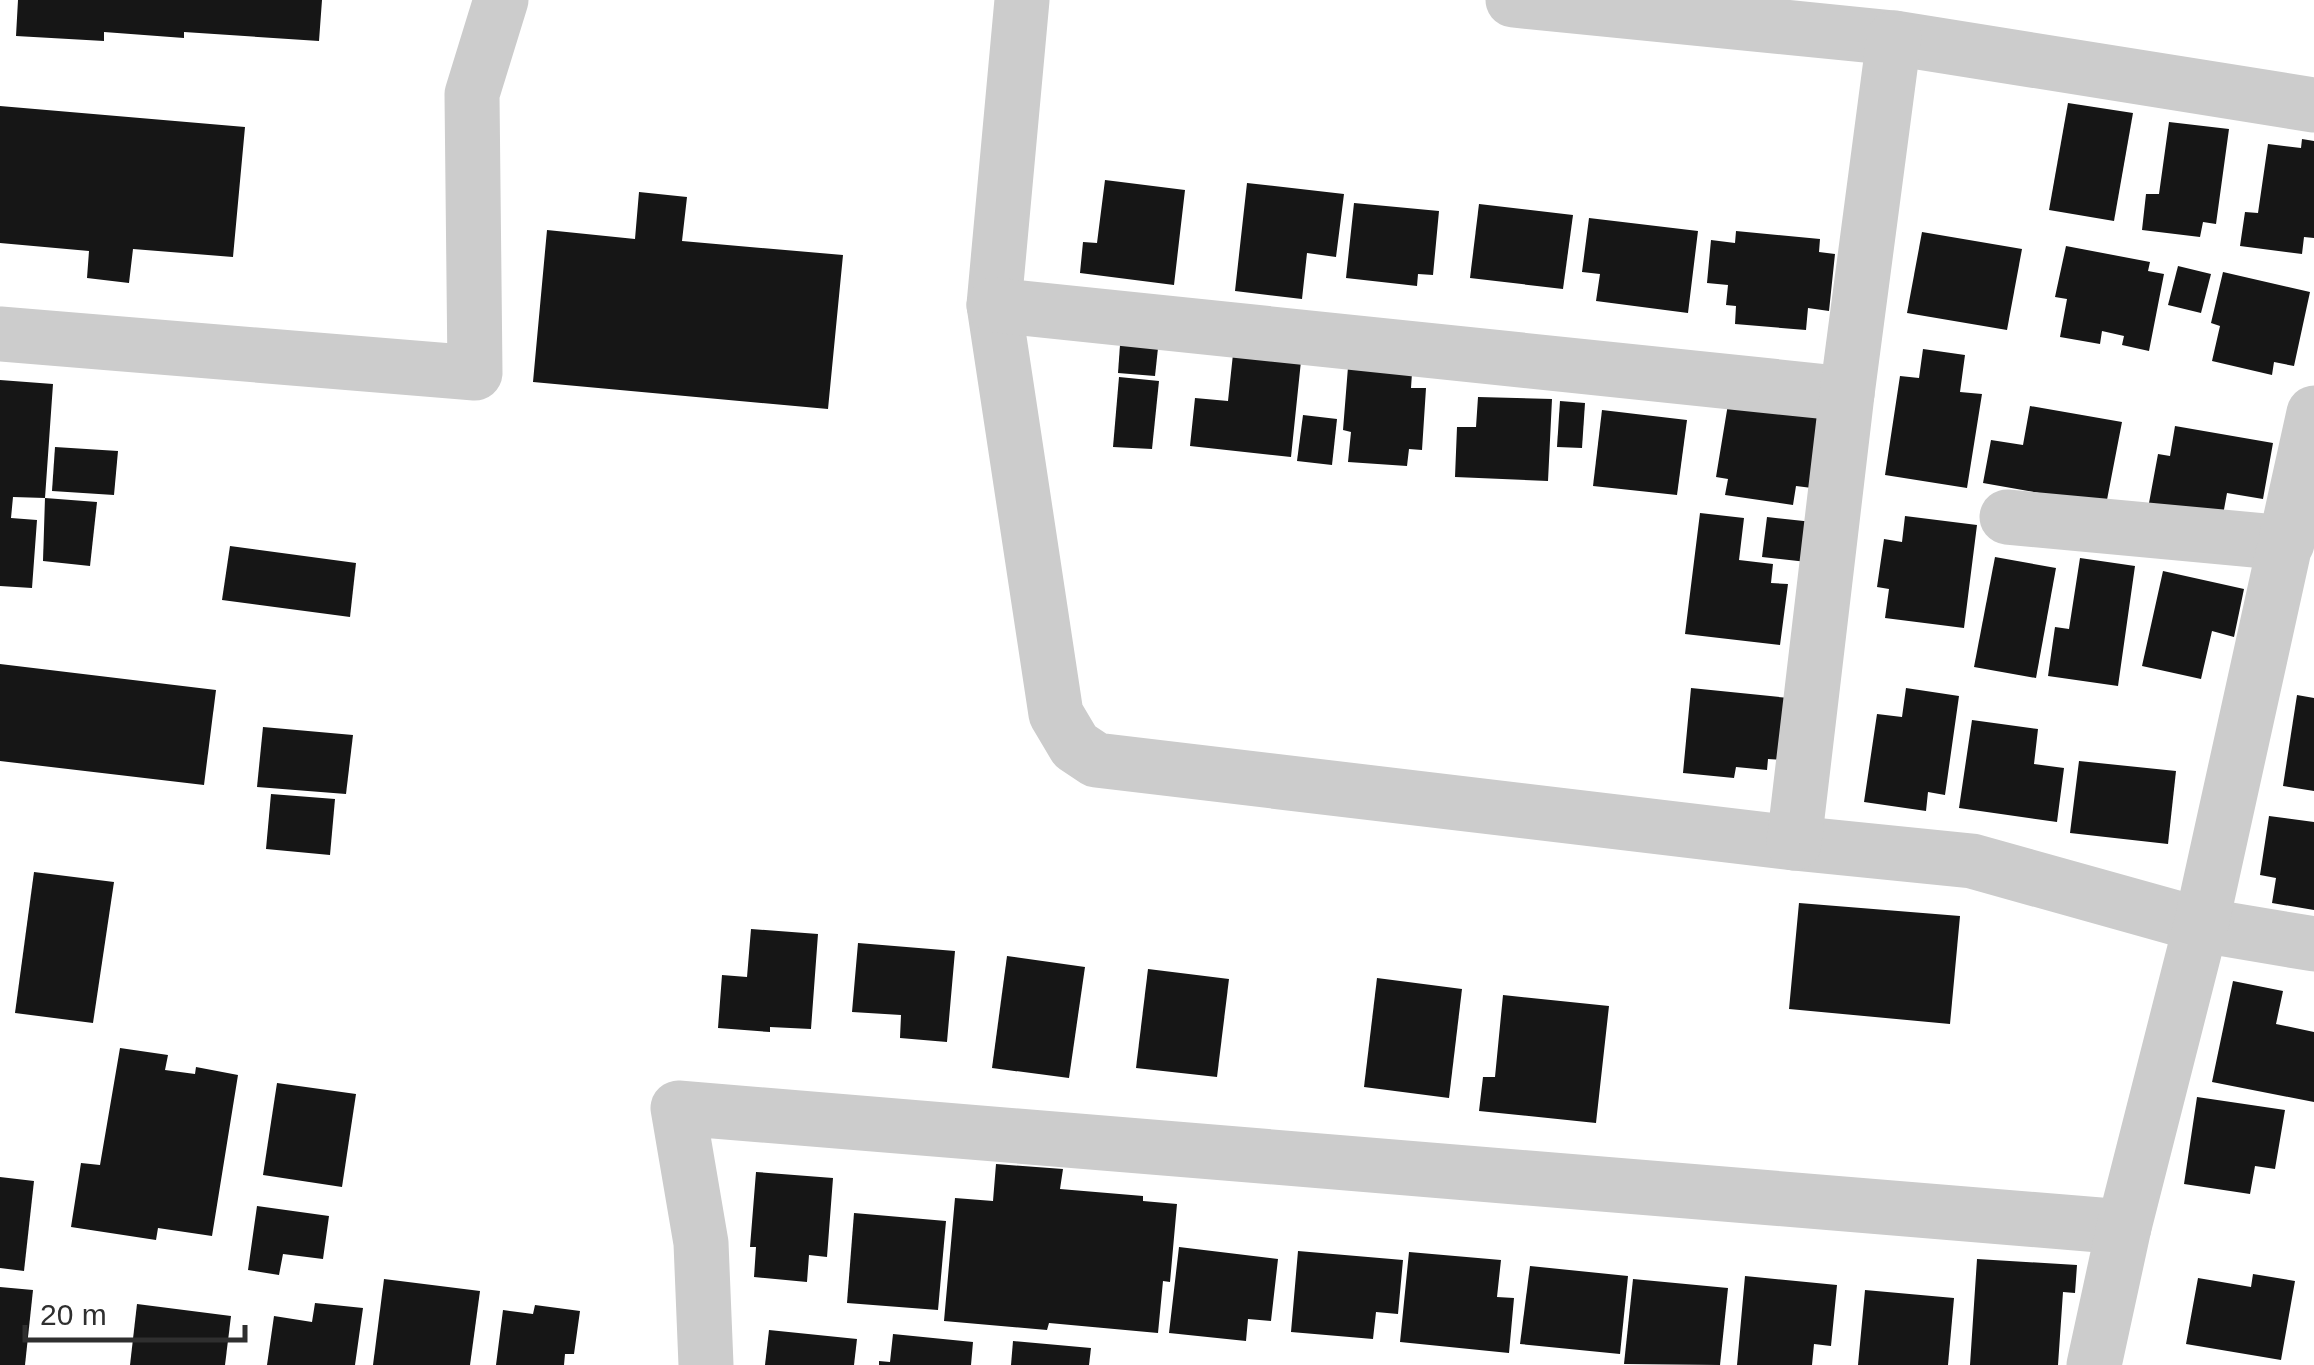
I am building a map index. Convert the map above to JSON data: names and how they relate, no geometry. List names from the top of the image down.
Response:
{
  "scale_bar": "20 m"
}
